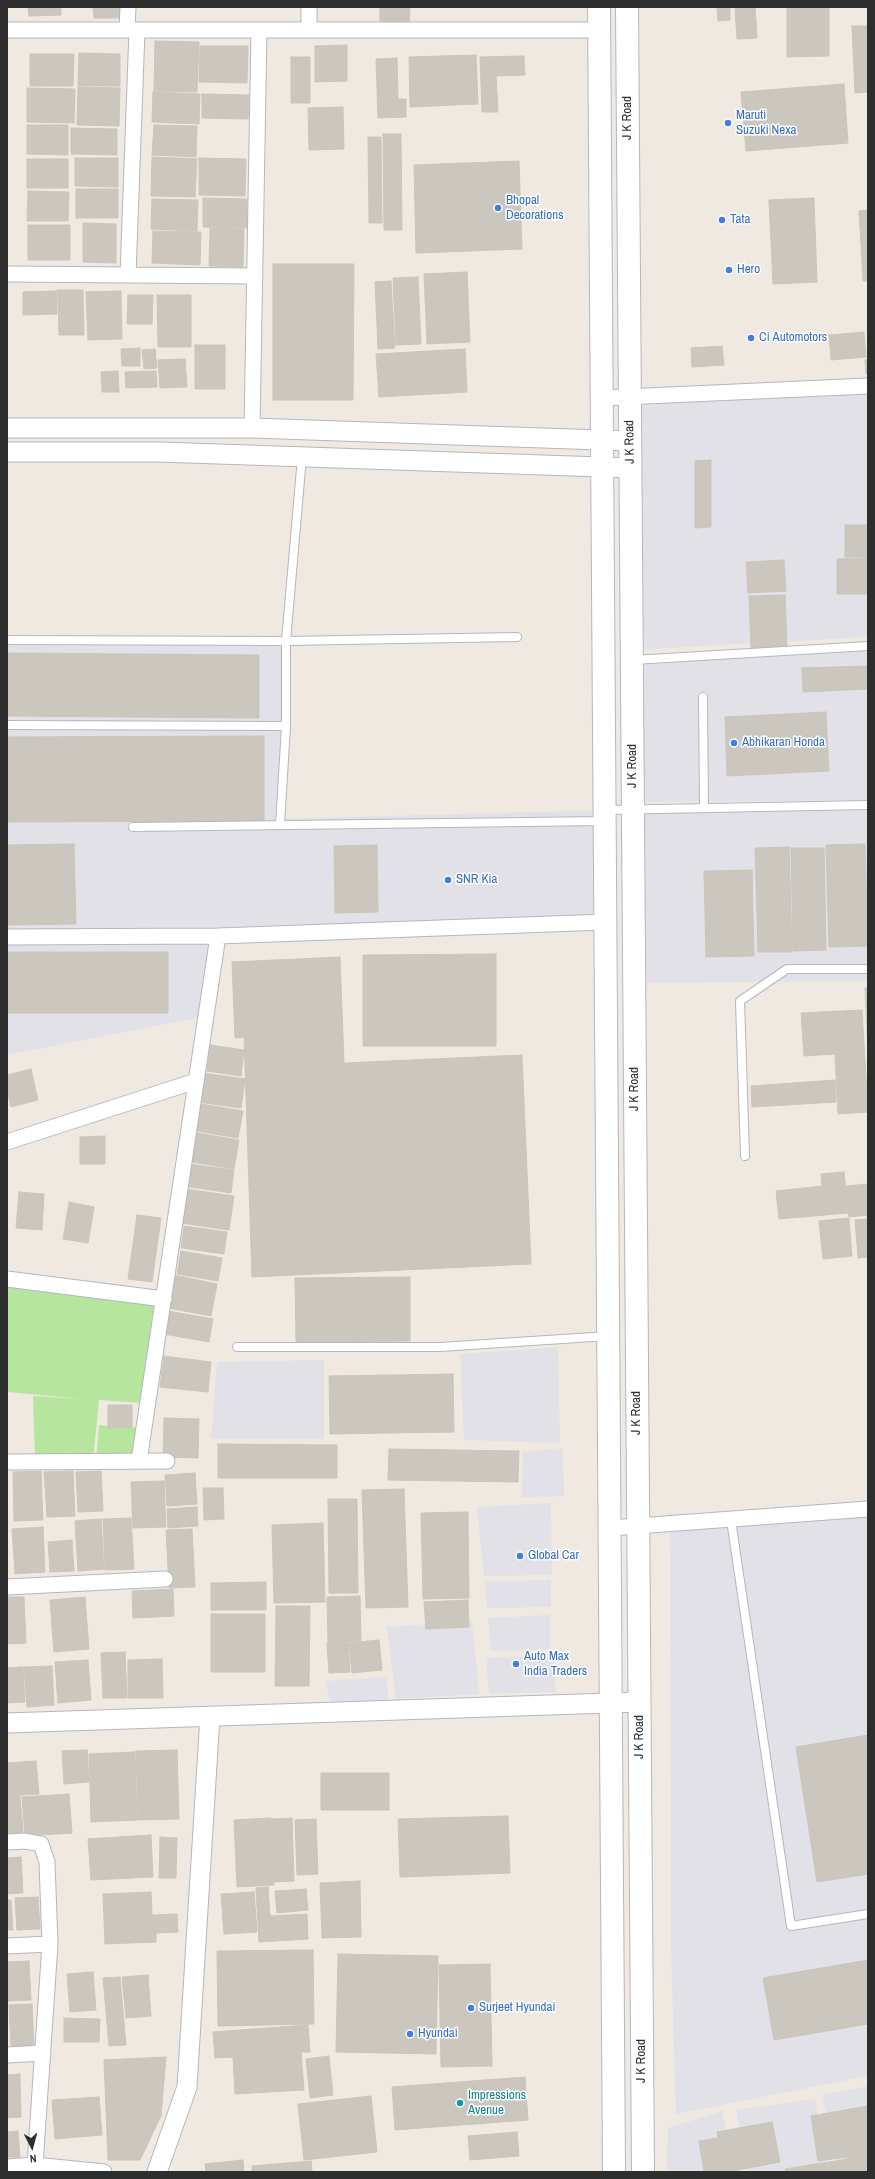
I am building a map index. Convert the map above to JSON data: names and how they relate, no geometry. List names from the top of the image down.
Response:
{
  "streets": {
    "main road": ["J K Road"]
  },
  "places": [
    "Maruti Suzuki Nexa",
    "Bhopal Decorations",
    "Tata",
    "Hero",
    "Ci Automotors",
    "Abhikaran Honda",
    "SNR Kia",
    "Global Car",
    "Auto Max India Traders",
    "Surjeet Hyundai",
    "Hyundai",
    "Impressions Avenue"
  ],
  "north": "bottom"
}
